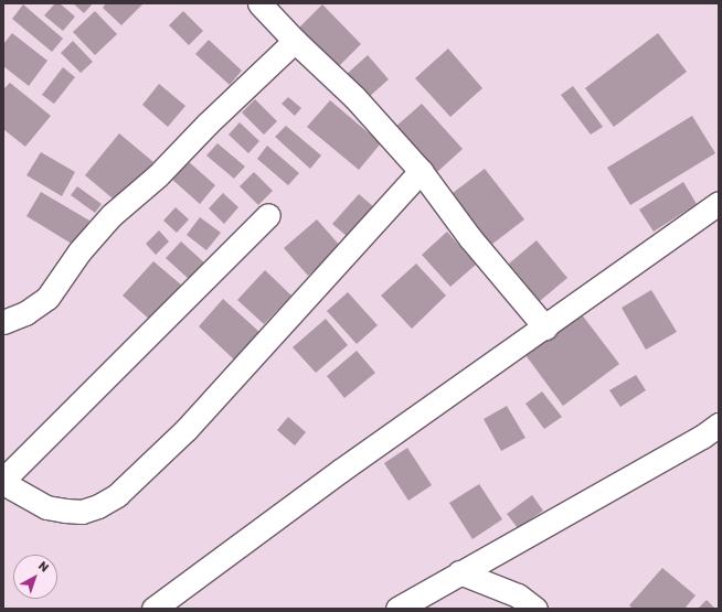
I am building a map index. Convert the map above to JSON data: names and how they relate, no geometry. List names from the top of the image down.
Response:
{
  "north": "top right"
}
